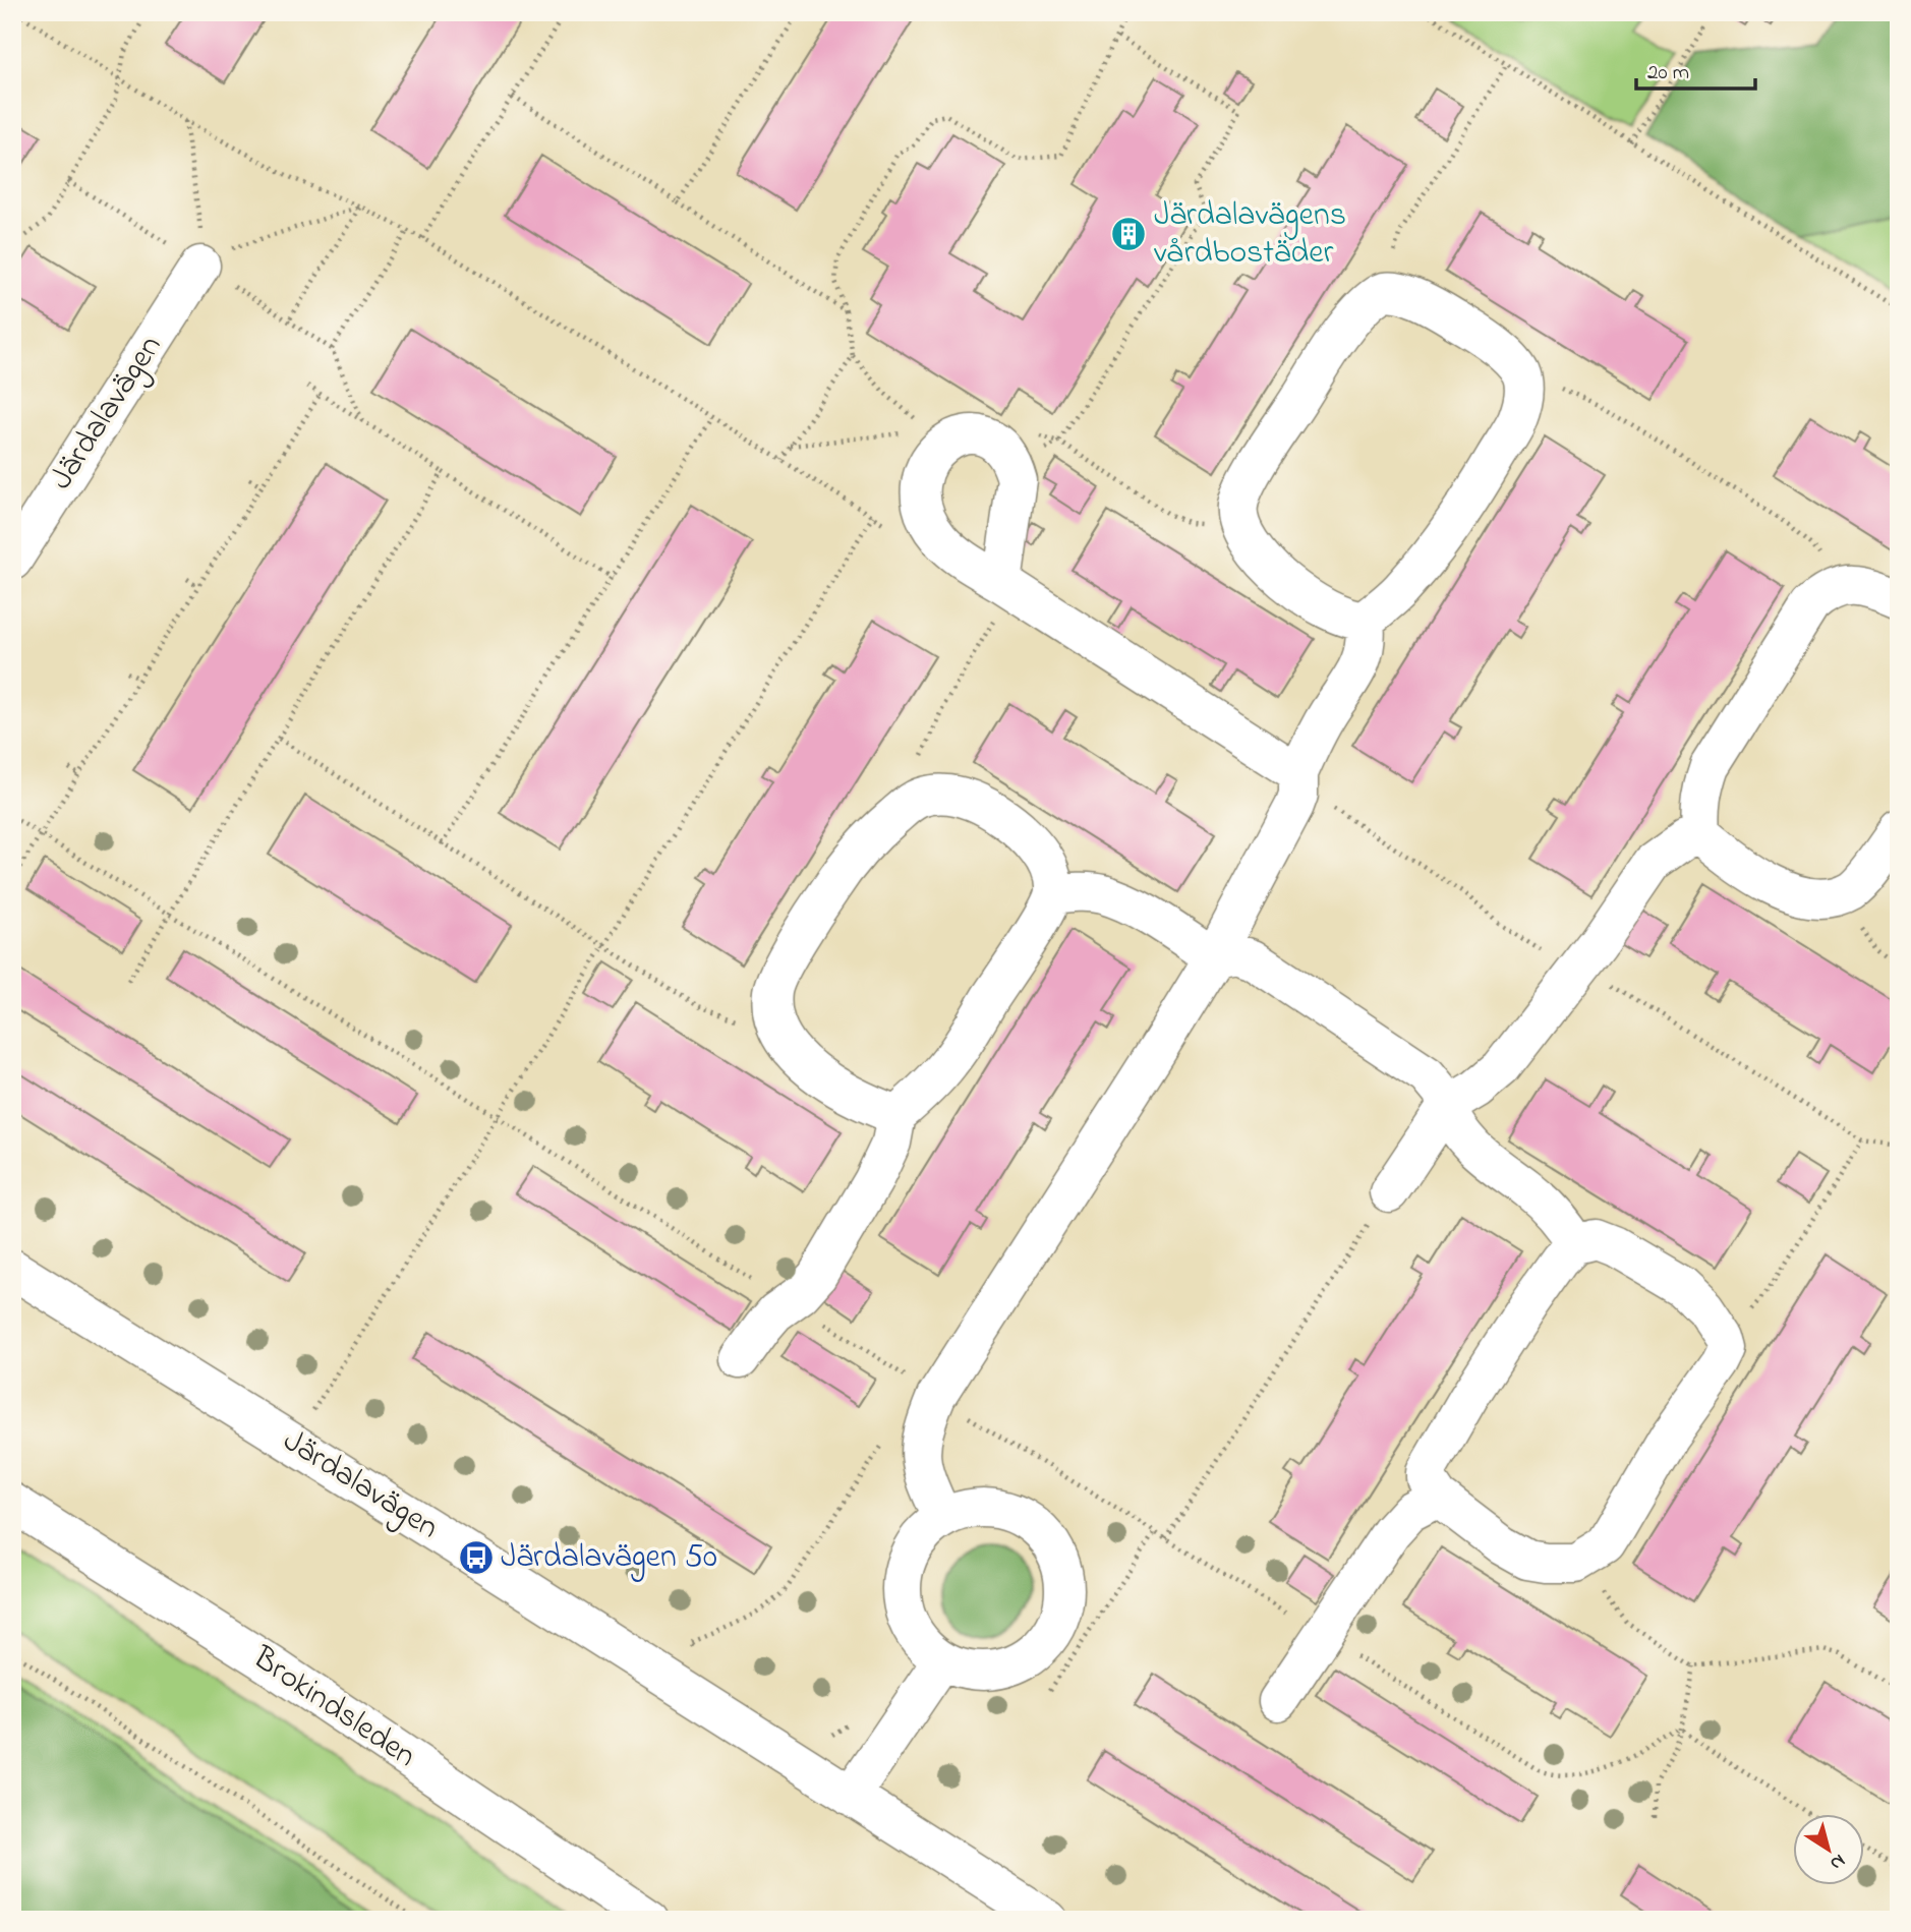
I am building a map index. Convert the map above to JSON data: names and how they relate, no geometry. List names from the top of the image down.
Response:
{
  "streets": {
    "street": ["Järdalavägen", "Brokindsleden"]
  },
  "places": {
    "building": ["Järdalavägens vårdbostäder"],
    "bus stop": ["Järdalavägen 50"]
  },
  "scale_bar": "20 m",
  "north": "bottom right"
}
